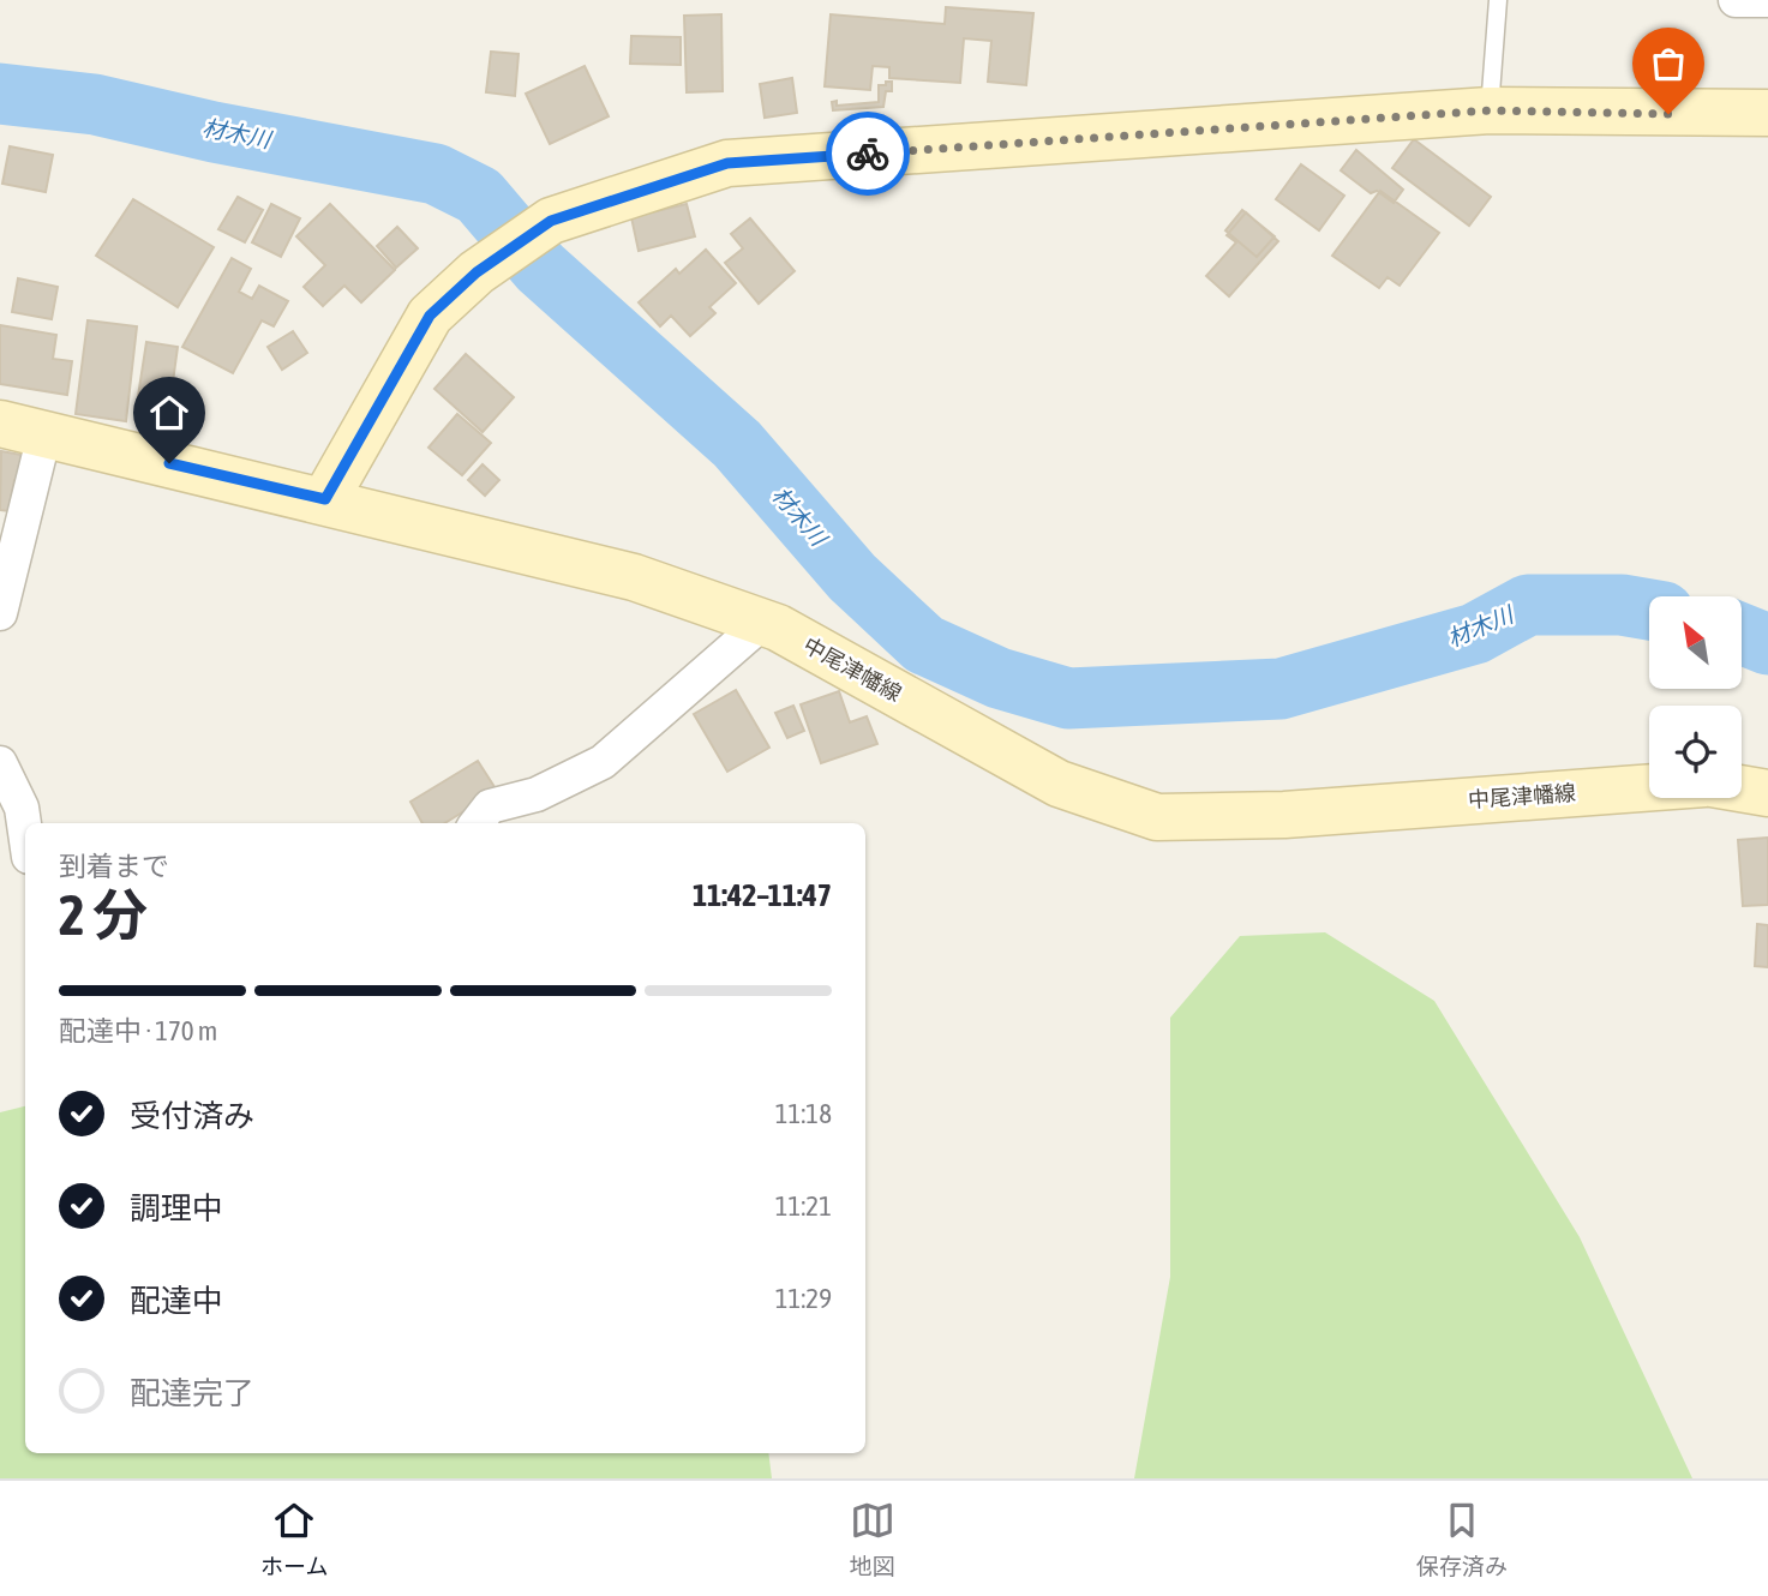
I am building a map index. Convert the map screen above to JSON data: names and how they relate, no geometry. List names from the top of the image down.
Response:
{
  "streets": {
    "main road": ["中尾津幡線"]
  },
  "water": ["材木川"],
  "north": "top left",
  "page": {
    "heading": ["2 分", "到着まで", "11:42–11:47"],
    "bar": "配達中 · 170 m",
    "list": [
      ["受付済み", "11:18"],
      ["調理中", "11:21"],
      ["配達中", "11:29"],
      "配達完了"
    ],
    "tabs": ["ホーム", "地図", "保存済み"]
  }
}
